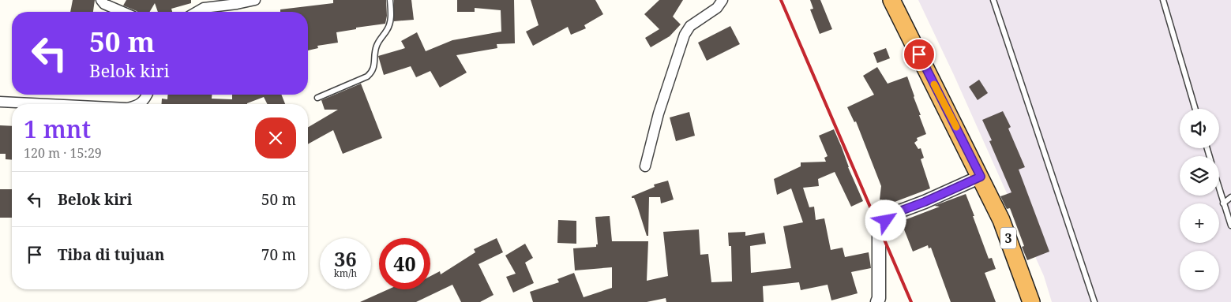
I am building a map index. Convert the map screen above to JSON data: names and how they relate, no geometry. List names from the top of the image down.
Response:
{
  "streets": {
    "highway": ["3"]
  },
  "page": {
    "turn": ["50 m", "Belok kiri"],
    "heading": ["1 mnt", "120 m · 15:29"],
    "map_buttons": ["+", "−"],
    "list": [
      {
        "name": "Belok kiri",
        "value": "50 m"
      },
      {
        "name": "Tiba di tujuan",
        "value": "70 m"
      }
    ],
    "speed": "36 km/h",
    "limit": "40"
  }
}
